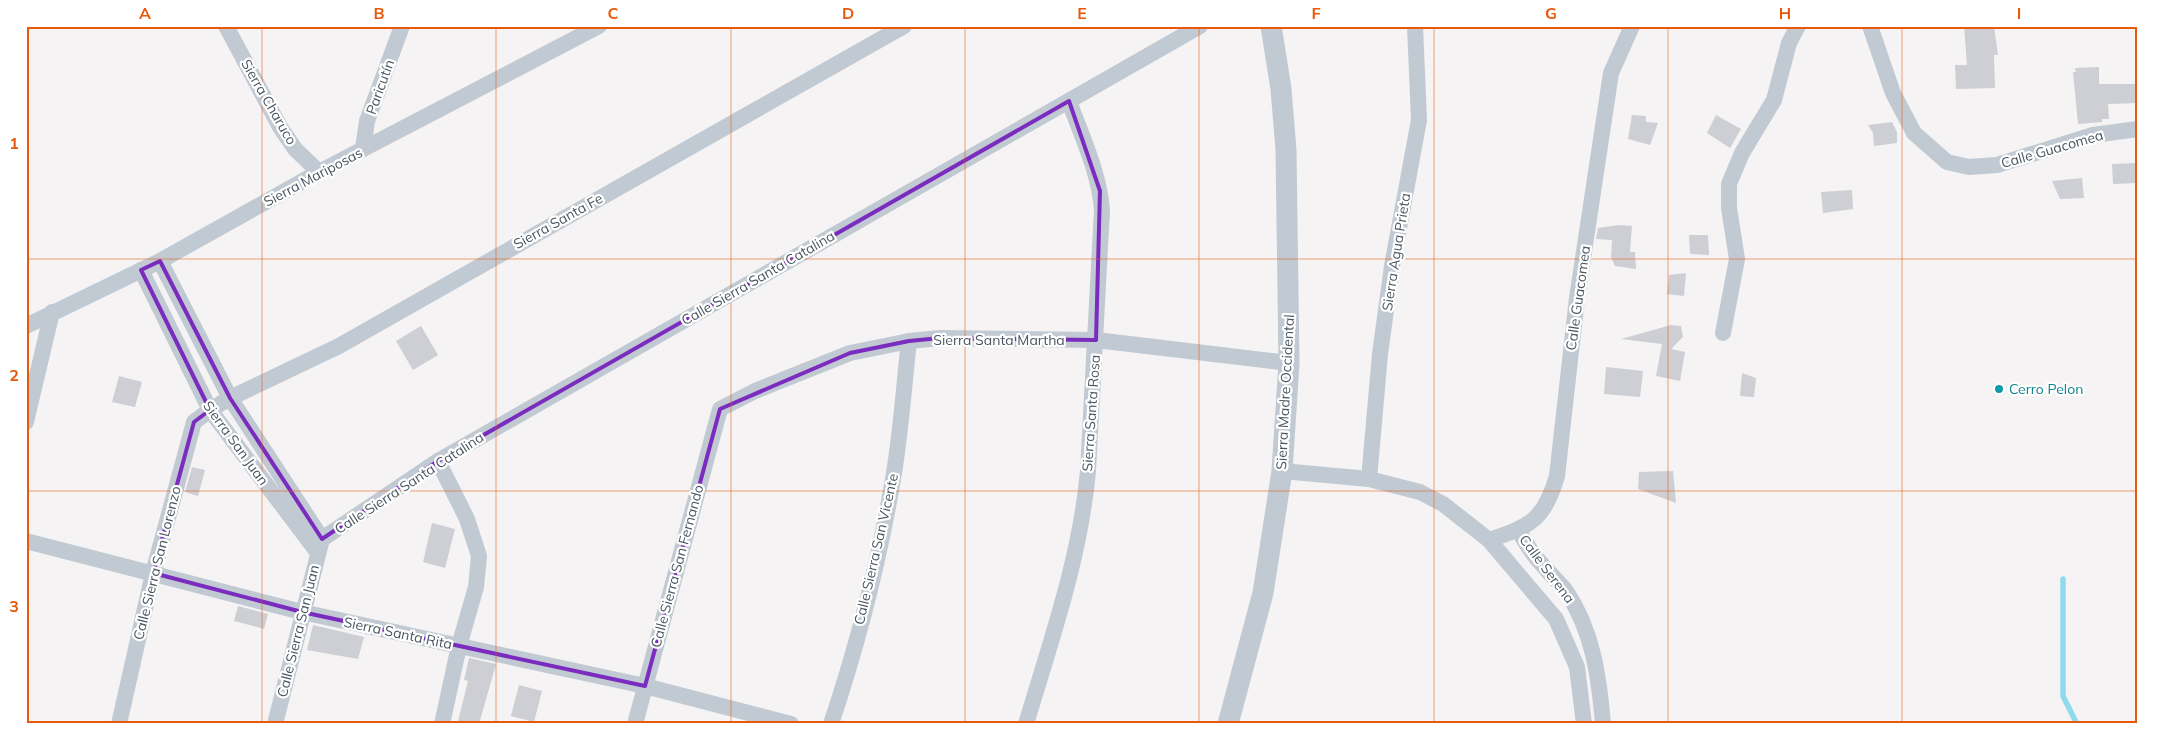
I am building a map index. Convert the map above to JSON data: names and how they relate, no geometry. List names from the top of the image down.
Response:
{
  "streets": {
    "street": [
      "Paricutín",
      "Sierra Charuco",
      "Calle Guacomea",
      "Sierra Mariposas",
      "Sierra Santa Fe",
      "Sierra Agua Prieta",
      "Calle Sierra Santa Catalina",
      "Sierra Santa Martha",
      "Sierra Madre Occidental",
      "Sierra Santa Rosa",
      "Sierra San Juan",
      "Calle Sierra San Vicente",
      "Calle Sierra San Lorenzo",
      "Calle Sierra San Fernando",
      "Calle Serena",
      "Calle Sierra San Juan",
      "Sierra Santa Rita"
    ]
  },
  "crossings": [
    ["Paricutín", "Sierra Mariposas"],
    ["Sierra Charuco", "Sierra Mariposas"],
    ["Calle Guacomea", "Calle Serena"],
    ["Sierra Mariposas", "Sierra San Juan"],
    ["Sierra Santa Fe", "Sierra San Juan"],
    ["Sierra Santa Fe", "Calle Sierra San Lorenzo"],
    ["Sierra Agua Prieta", "Calle Serena"],
    ["Calle Sierra Santa Catalina", "Sierra Santa Rosa"],
    ["Calle Sierra Santa Catalina", "Sierra San Juan"],
    ["Calle Sierra Santa Catalina", "Calle Sierra San Juan"],
    ["Sierra Santa Martha", "Sierra Madre Occidental"],
    ["Sierra Santa Martha", "Sierra Santa Rosa"],
    ["Sierra Santa Martha", "Calle Sierra San Vicente"],
    ["Sierra Santa Martha", "Calle Sierra San Fernando"],
    ["Sierra Madre Occidental", "Calle Serena"],
    ["Sierra San Juan", "Calle Sierra San Lorenzo"],
    ["Sierra San Juan", "Calle Sierra San Juan"],
    ["Calle Sierra San Lorenzo", "Sierra Santa Rita"],
    ["Calle Sierra San Fernando", "Sierra Santa Rita"],
    ["Calle Sierra San Juan", "Sierra Santa Rita"]
  ],
  "places": ["Cerro Pelon"],
  "grid": {
    "columns": [
      "A",
      "B",
      "C",
      "D",
      "E",
      "F",
      "G",
      "H",
      "I"
    ],
    "rows": ["1", "2", "3"]
  }
}
